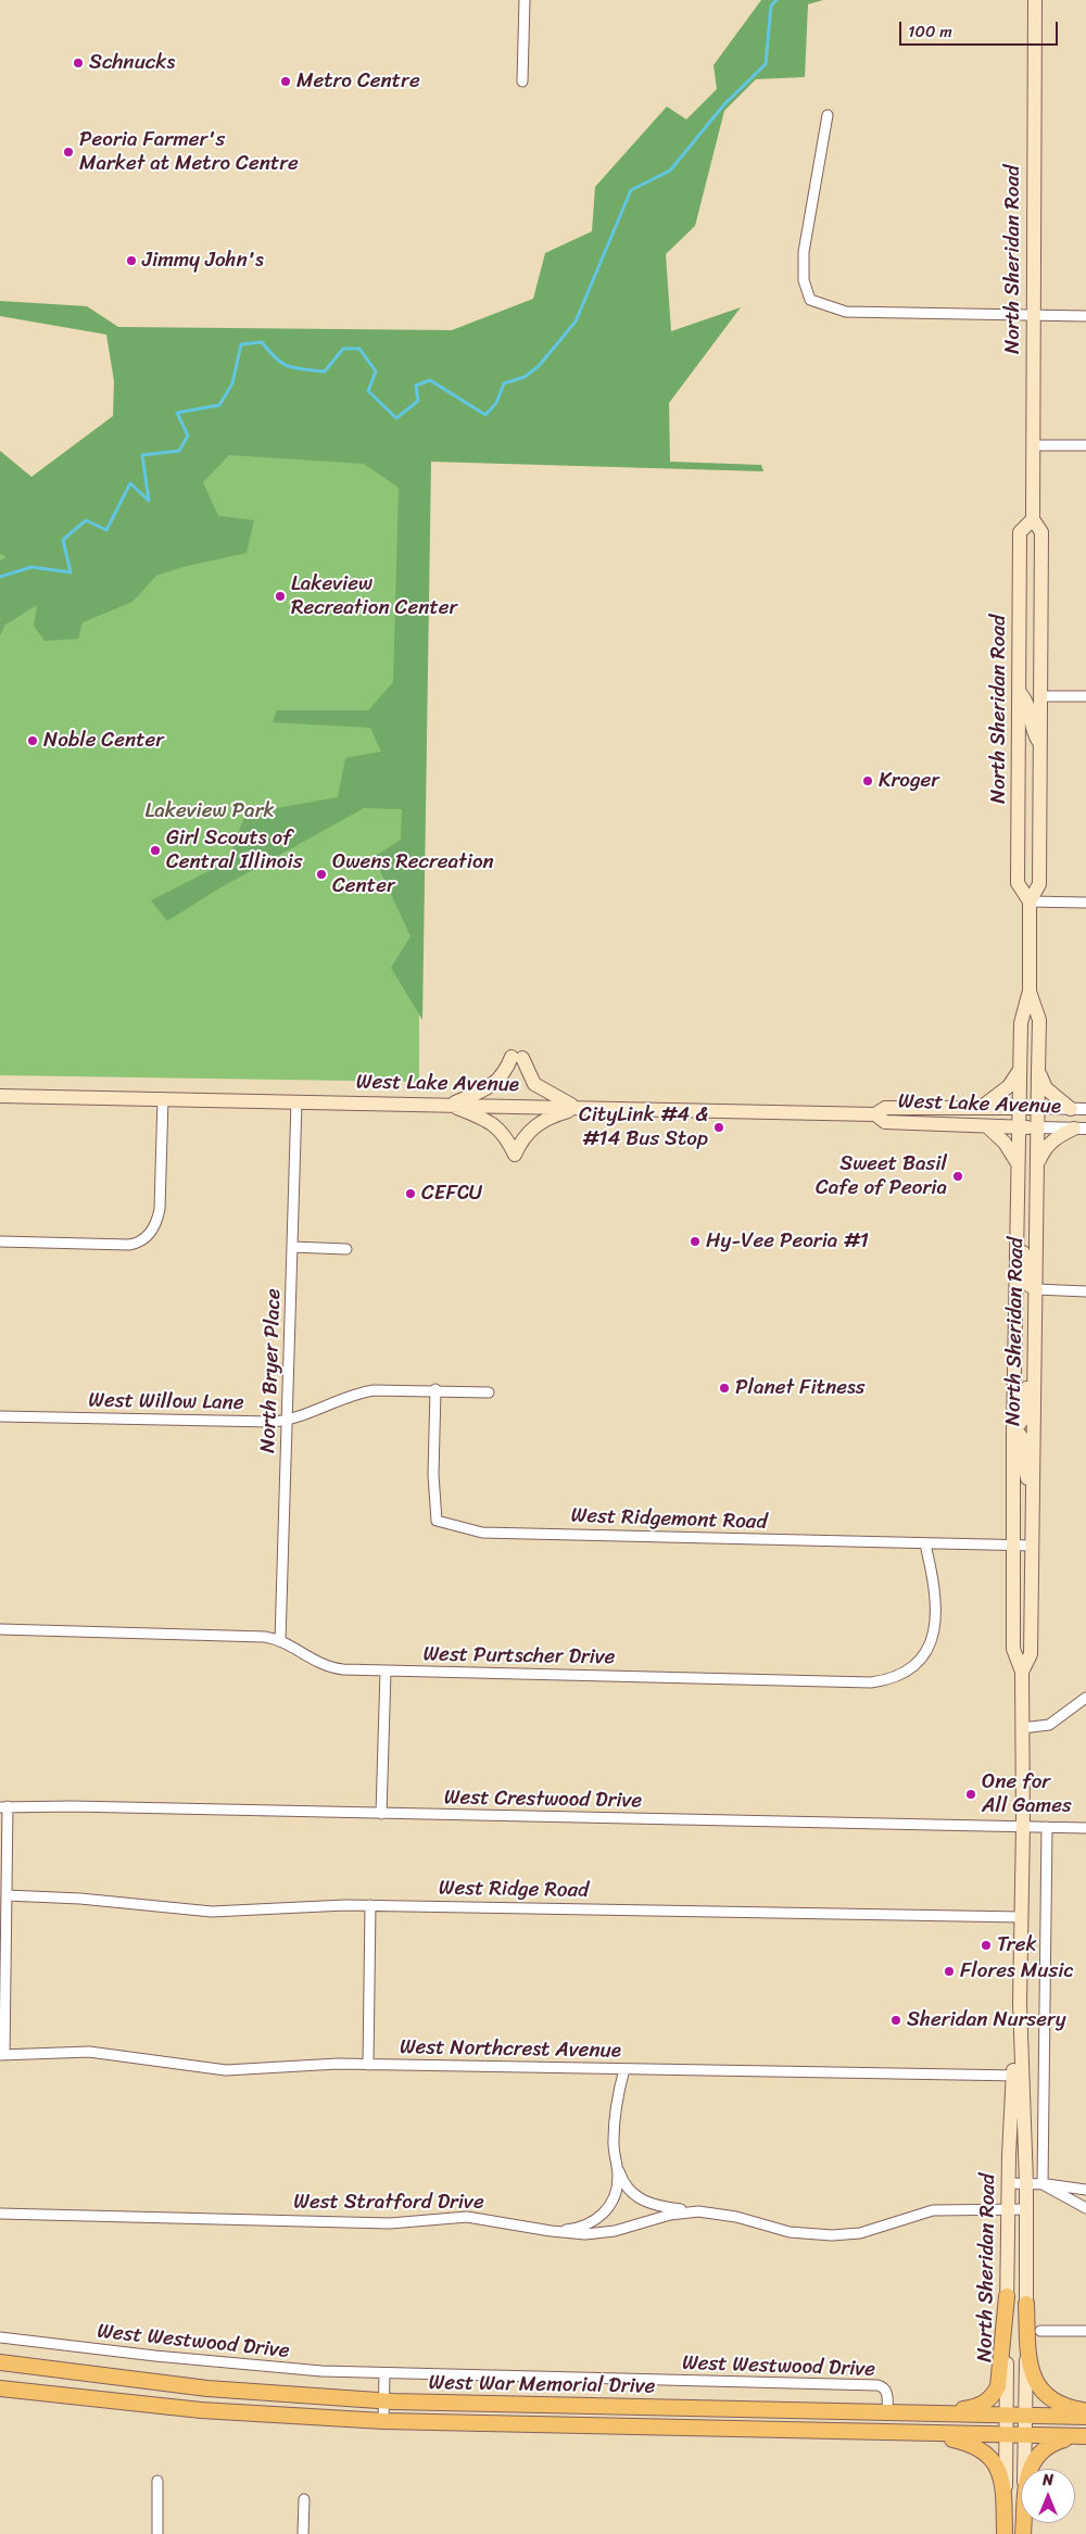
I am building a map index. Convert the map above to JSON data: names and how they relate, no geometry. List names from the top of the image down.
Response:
{
  "streets": {
    "highway": ["West War Memorial Drive"],
    "main road": ["North Sheridan Road", "West Lake Avenue"],
    "street": [
      "North Bryer Place",
      "West Willow Lane",
      "West Ridgemont Road",
      "West Purtscher Drive",
      "West Crestwood Drive",
      "West Ridge Road",
      "West Northcrest Avenue",
      "West Stratford Drive",
      "West Westwood Drive"
    ]
  },
  "crossings": [
    ["North Sheridan Road", "West Lake Avenue"],
    ["North Sheridan Road", "West Ridgemont Road"],
    ["North Sheridan Road", "West Crestwood Drive"],
    ["North Sheridan Road", "West Ridge Road"],
    ["North Sheridan Road", "West Northcrest Avenue"],
    ["North Sheridan Road", "West Stratford Drive"],
    ["North Sheridan Road", "West War Memorial Drive"],
    ["West Lake Avenue", "North Bryer Place"],
    ["North Bryer Place", "West Willow Lane"],
    ["North Bryer Place", "West Purtscher Drive"],
    ["West Willow Lane", "West Ridgemont Road"],
    ["West Ridgemont Road", "West Purtscher Drive"],
    ["West Westwood Drive", "West War Memorial Drive"]
  ],
  "parks": ["Lakeview Park"],
  "places": [
    "Schnucks",
    "Metro Centre",
    "Peoria Farmer's Market at Metro Centre",
    "Jimmy John's",
    "Lakeview Recreation Center",
    "Noble Center",
    "Kroger",
    "Girl Scouts of Central Illinois",
    "Owens Recreation Center",
    "CityLink #4 & #14 Bus Stop",
    "Sweet Basil Cafe of Peoria",
    "CEFCU",
    "Hy-Vee Peoria #1",
    "Planet Fitness",
    "One for All Games",
    "Trek",
    "Flores Music",
    "Sheridan Nursery"
  ],
  "scale_bar": "100 m",
  "north": "top"
}
